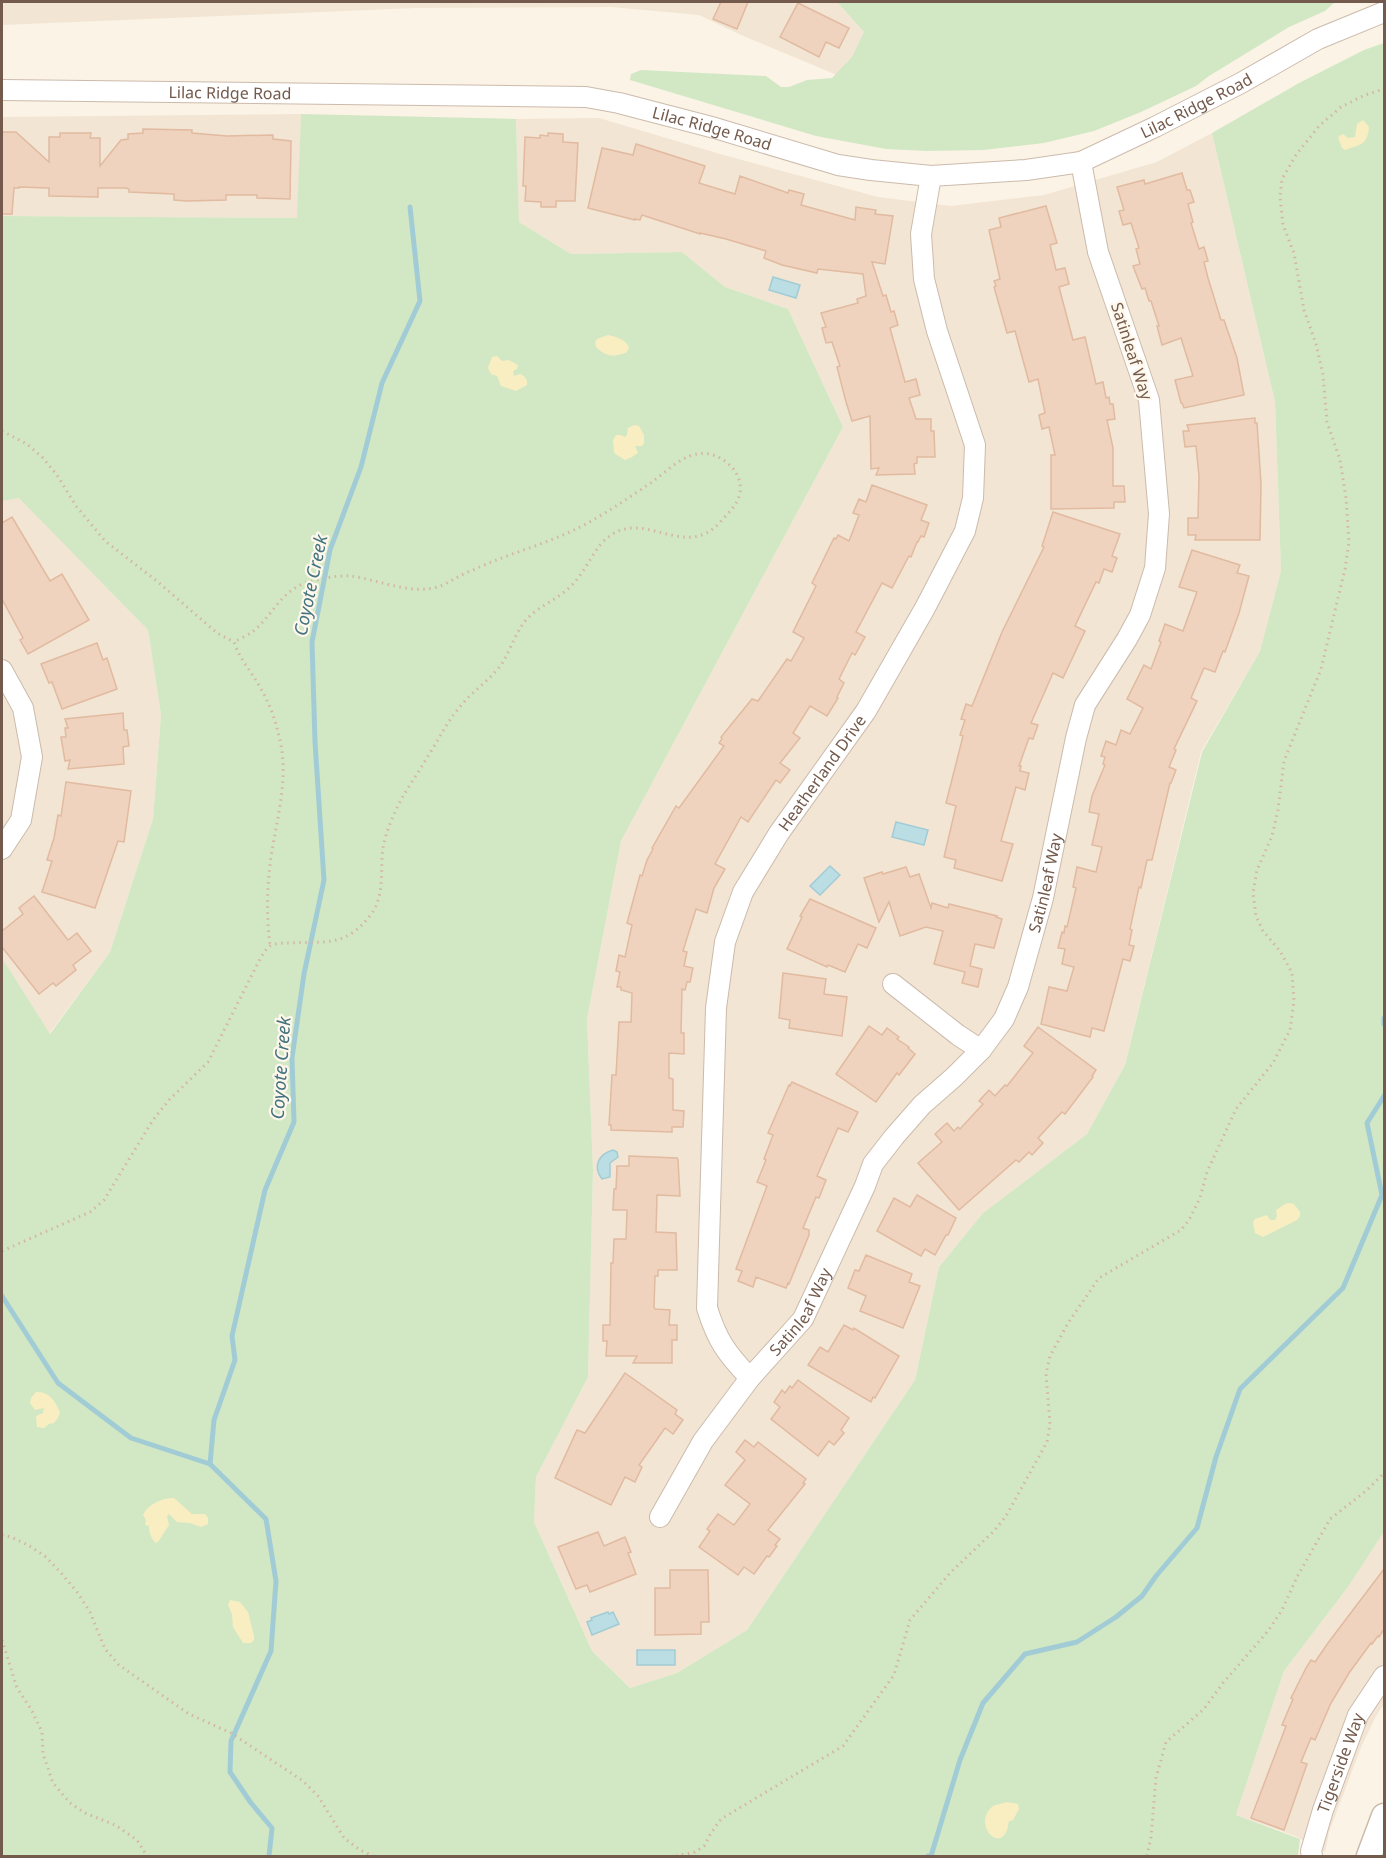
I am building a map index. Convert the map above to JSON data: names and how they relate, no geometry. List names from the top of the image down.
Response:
{
  "streets": {
    "street": [
      "Lilac Ridge Road",
      "Satinleaf Way",
      "Heatherland Drive",
      "Tigerside Way"
    ]
  },
  "crossings": [
    ["Lilac Ridge Road", "Satinleaf Way"],
    ["Lilac Ridge Road", "Heatherland Drive"],
    ["Satinleaf Way", "Heatherland Drive"]
  ],
  "water": ["Coyote Creek"]
}
